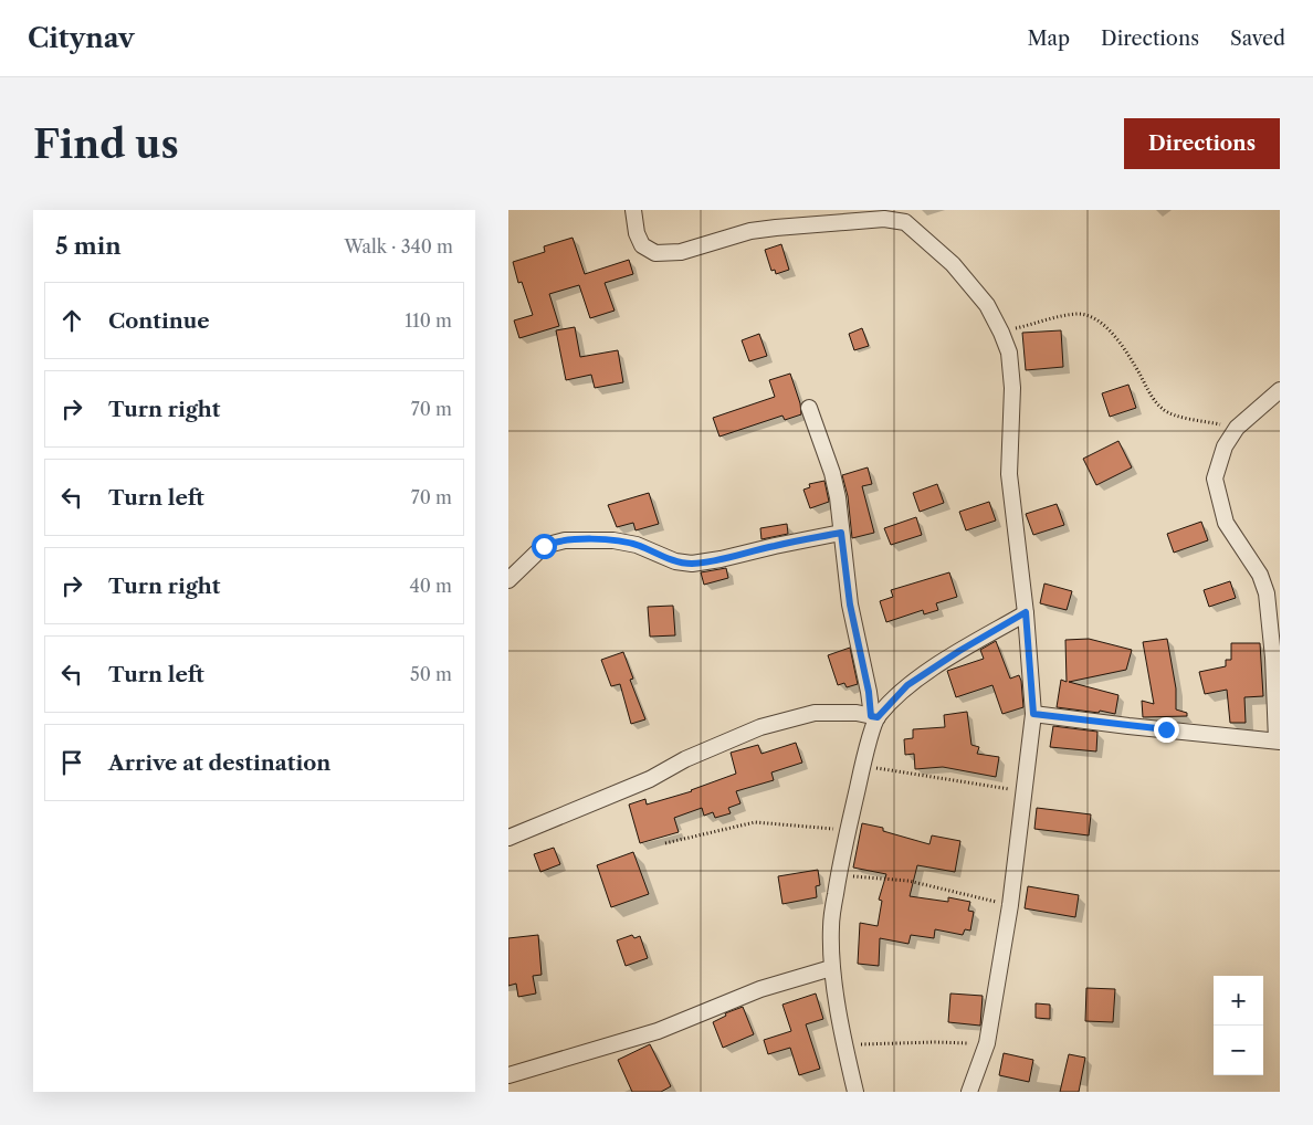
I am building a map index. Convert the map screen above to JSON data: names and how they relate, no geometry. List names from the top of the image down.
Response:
{
  "page": {
    "header": "Citynav",
    "nav": ["Map", "Directions", "Saved"],
    "buttons": "Directions",
    "title": "Find us",
    "heading": ["5 min", "Walk · 340 m"],
    "list": [
      ["Continue", "110 m"],
      ["Turn right", "70 m"],
      ["Turn left", "70 m"],
      ["Turn right", "40 m"],
      ["Turn left", "50 m"],
      "Arrive at destination"
    ],
    "map_buttons": ["+", "−"]
  }
}
